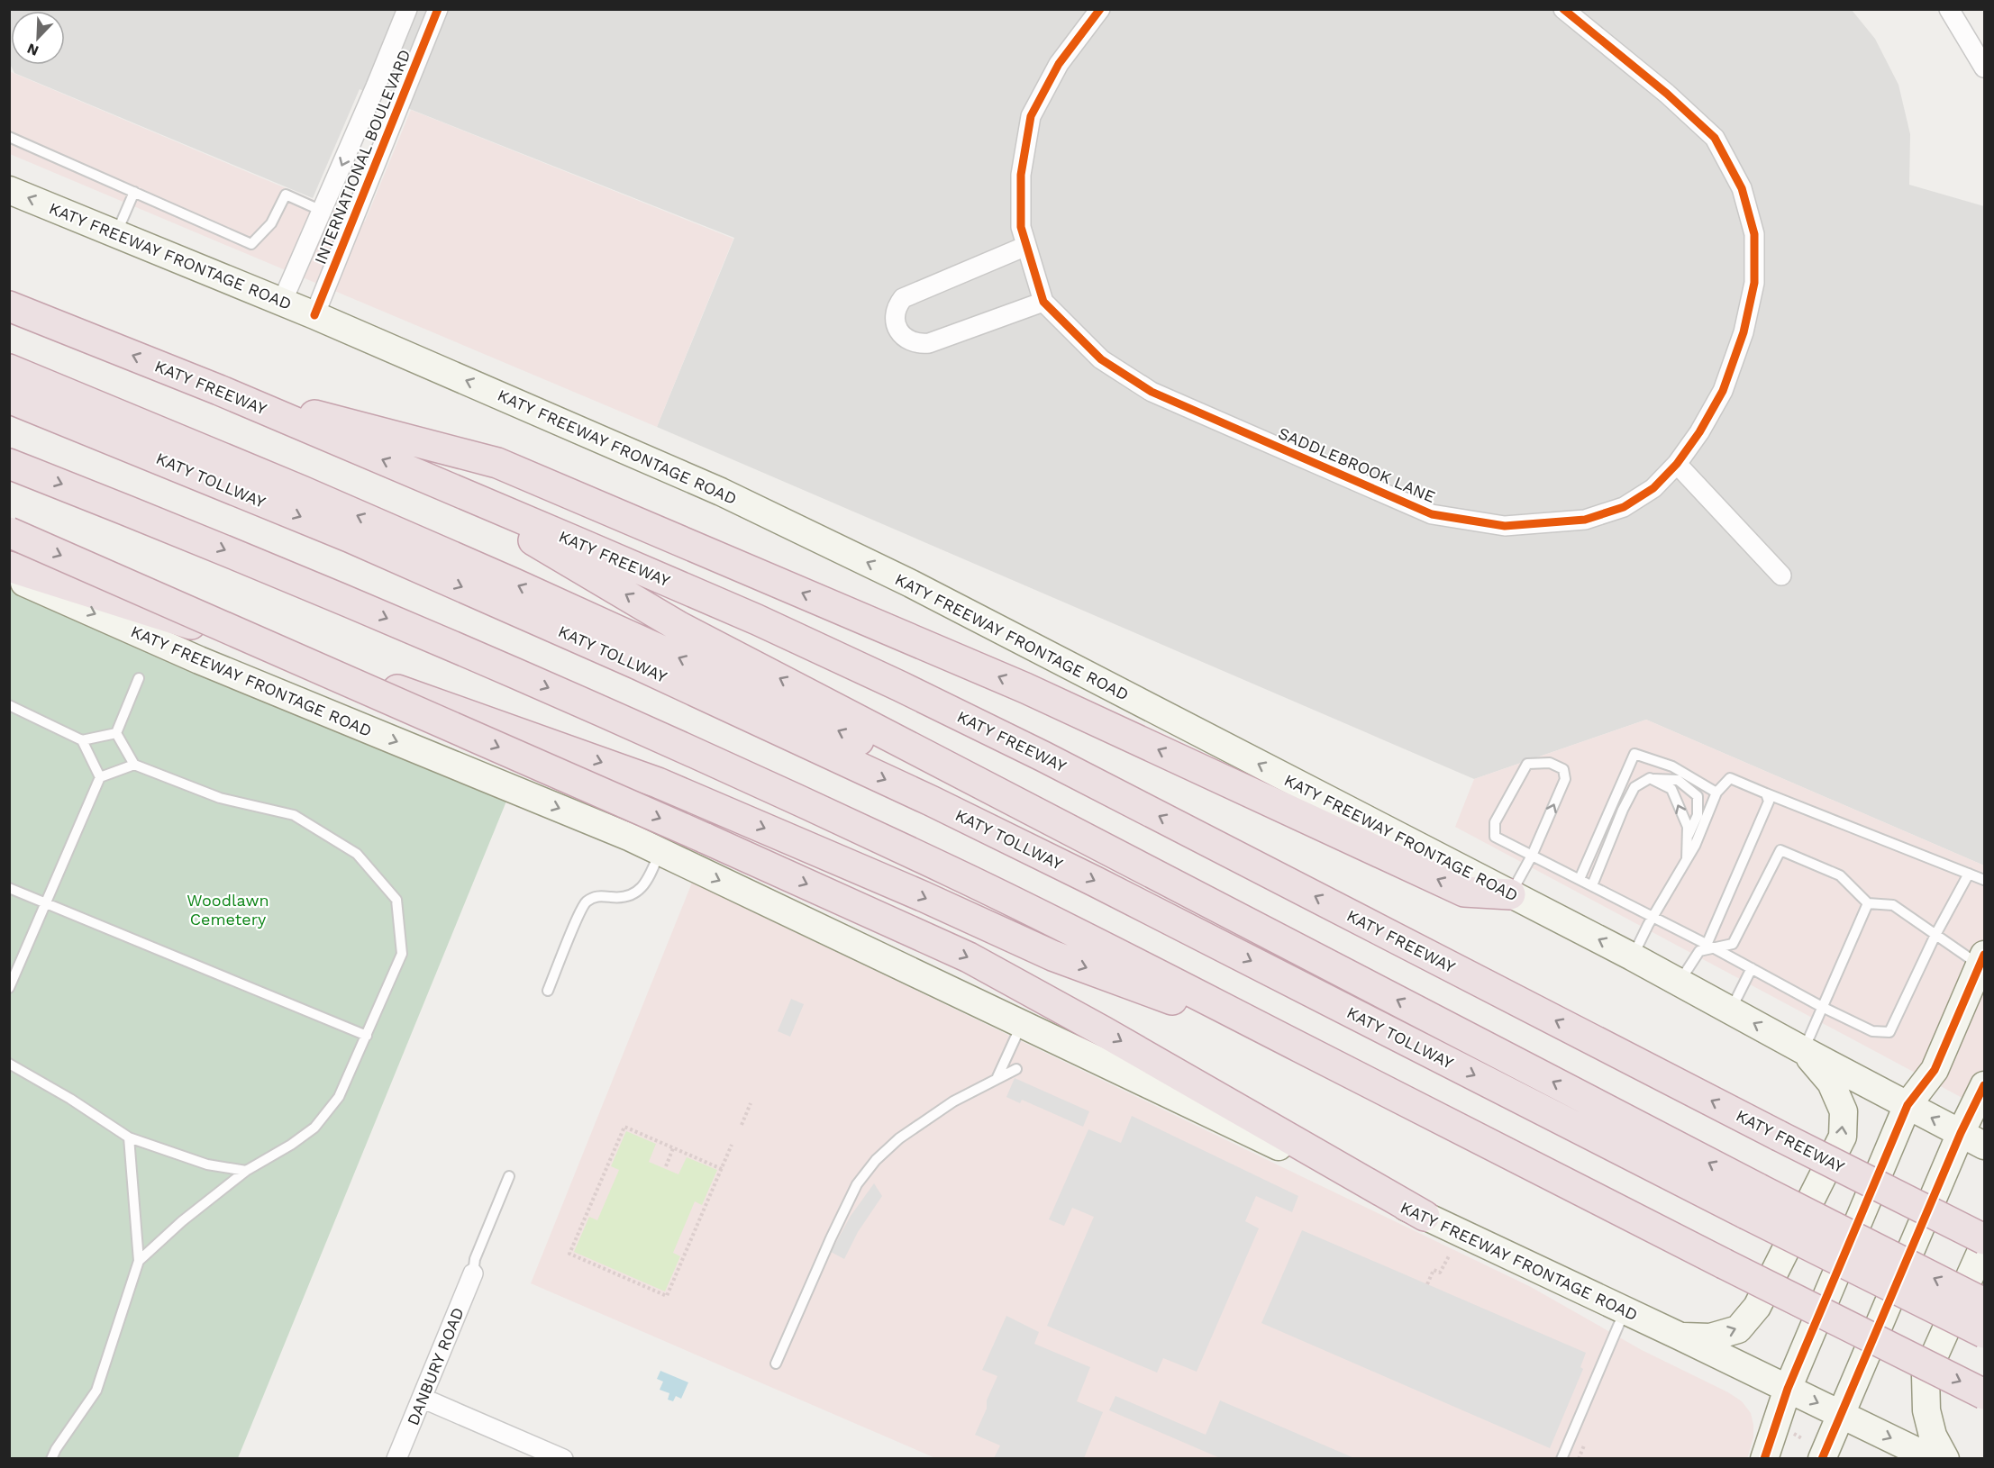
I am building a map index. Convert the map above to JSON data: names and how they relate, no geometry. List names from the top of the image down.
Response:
{
  "streets": {
    "highway": ["KATY FREEWAY", "KATY TOLLWAY"],
    "main road": ["KATY FREEWAY FRONTAGE ROAD"],
    "street": ["INTERNATIONAL BOULEVARD", "SADDLEBROOK LANE", "DANBURY ROAD"]
  },
  "crossings": [
    ["INTERNATIONAL BOULEVARD", "KATY FREEWAY FRONTAGE ROAD"]
  ],
  "parks": ["Woodlawn Cemetery"],
  "north": "bottom left"
}
